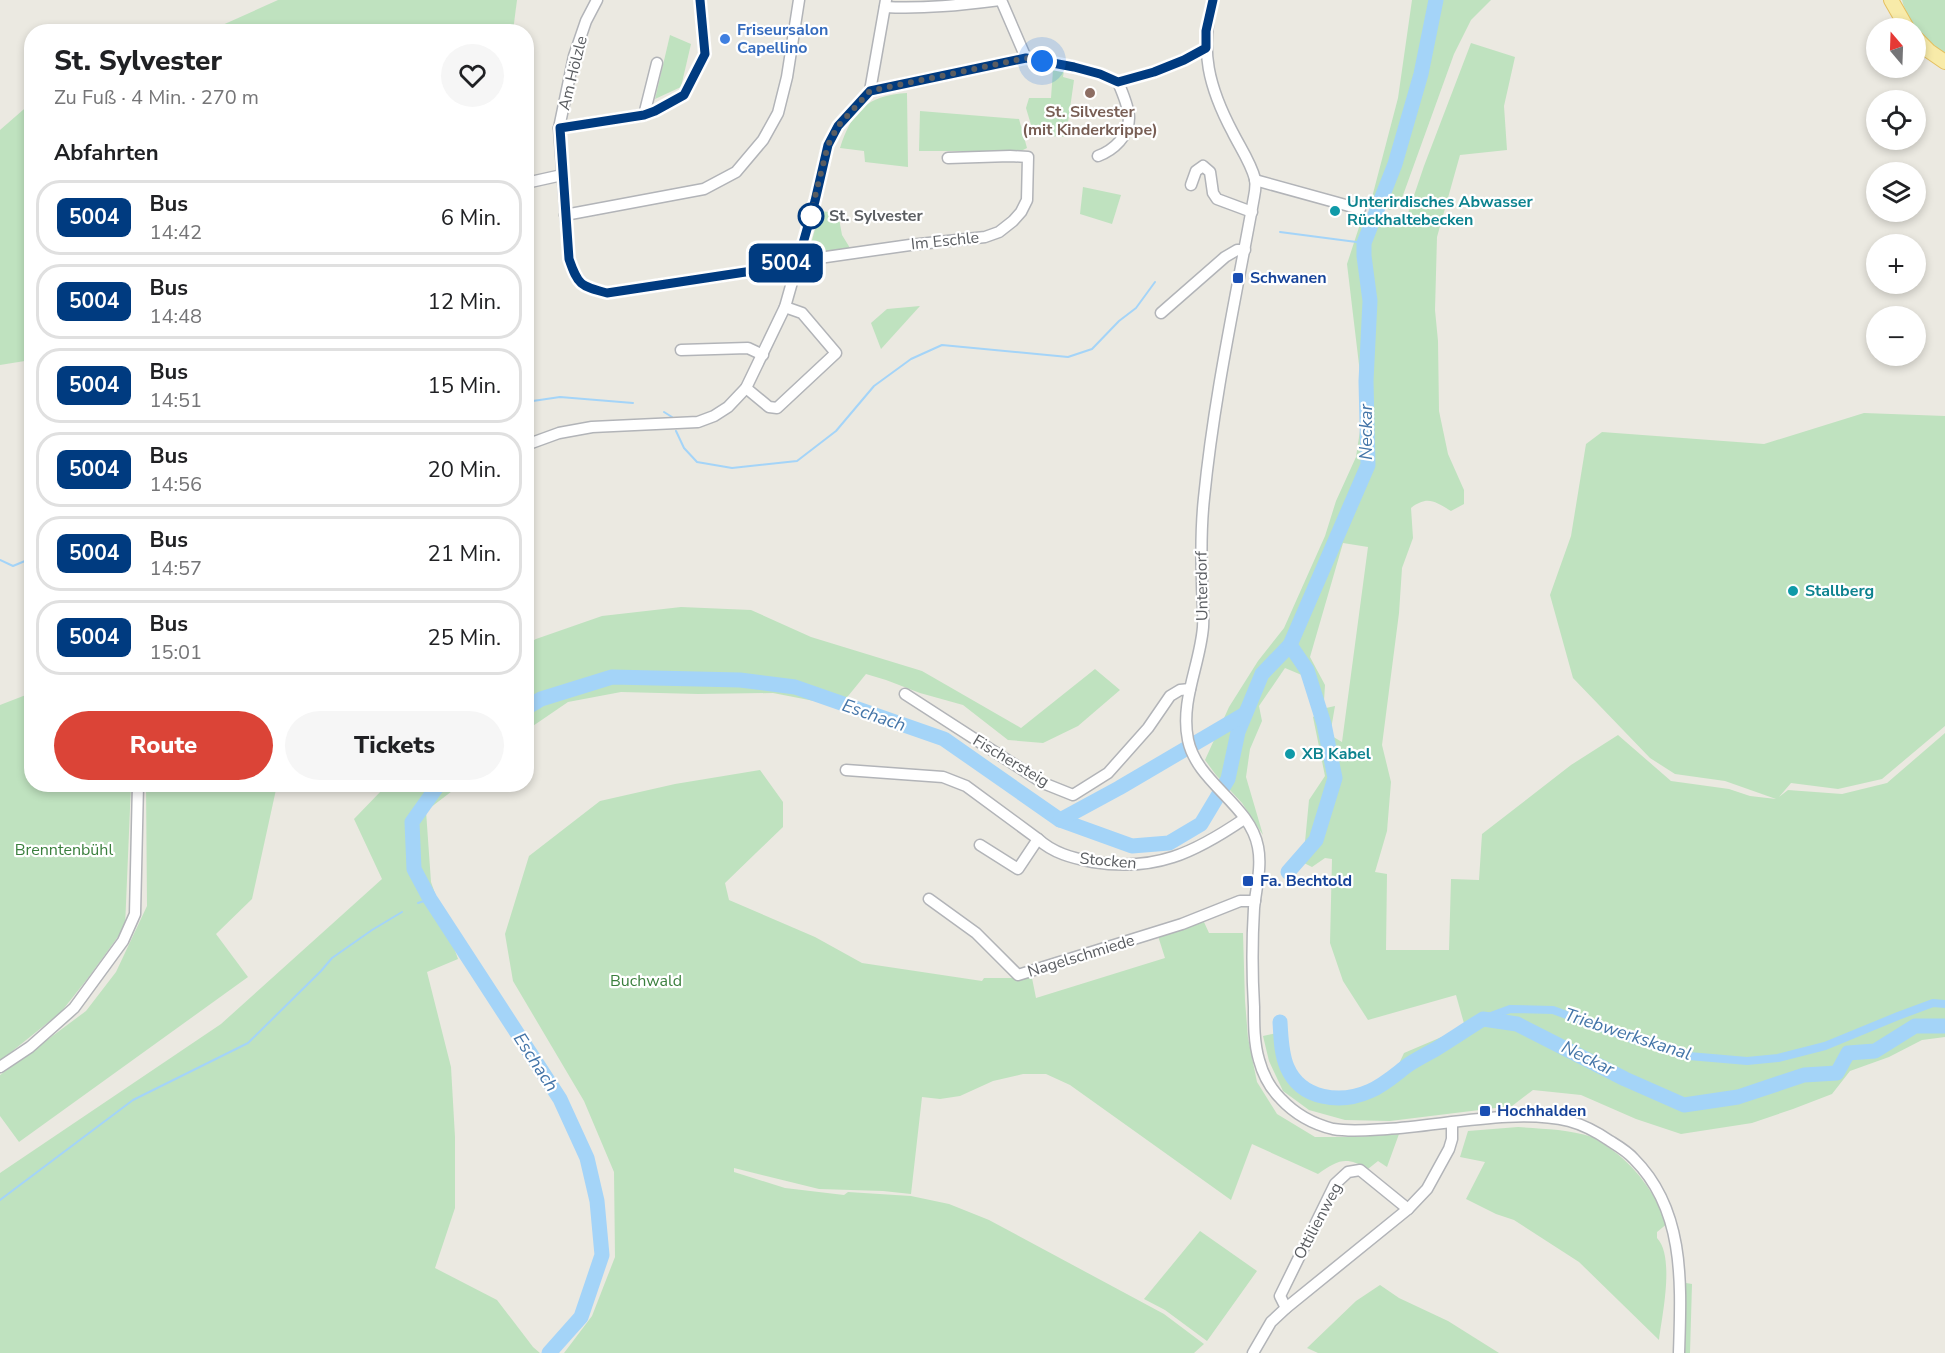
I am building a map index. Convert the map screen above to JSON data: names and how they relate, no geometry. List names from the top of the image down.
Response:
{
  "streets": {
    "street": [
      "Am Hölzle",
      "Im Eschle",
      "Unterdorf",
      "Fischersteig",
      "Stocken",
      "Nagelschmiede",
      "Ottilienweg"
    ]
  },
  "crossings": [
    ["Am Hölzle", "Im Eschle"],
    ["Unterdorf", "Fischersteig"],
    ["Unterdorf", "Stocken"],
    ["Unterdorf", "Nagelschmiede"]
  ],
  "water": ["Neckar", "Eschach", "Triebwerkskanal"],
  "parks": ["Brenntenbühl", "Buchwald"],
  "places": {
    "other": [
      "Friseursalon Capellino",
      "St. Silvester (mit Kinderkrippe)",
      "Unterirdisches Abwasser Rückhaltebecken",
      "St. Sylvester",
      "Stallberg",
      "XB Kabel"
    ],
    "transit": ["Schwanen", "Fa. Bechtold", "Hochhalden"]
  },
  "lines": ["bus line 5004"],
  "north": "top",
  "page": {
    "on_map": "5004",
    "map_buttons": ["+", "−"],
    "heading": [
      ["St. Sylvester", "Zu Fuß · 4 Min. · 270 m"],
      "Abfahrten"
    ],
    "list": [
      {
        "mark": "5004",
        "name": "Bus",
        "note": "14:42",
        "value": "6 Min."
      },
      {
        "mark": "5004",
        "name": "Bus",
        "note": "14:48",
        "value": "12 Min."
      },
      {
        "mark": "5004",
        "name": "Bus",
        "note": "14:51",
        "value": "15 Min."
      },
      {
        "mark": "5004",
        "name": "Bus",
        "note": "14:56",
        "value": "20 Min."
      },
      {
        "mark": "5004",
        "name": "Bus",
        "note": "14:57",
        "value": "21 Min."
      },
      {
        "mark": "5004",
        "name": "Bus",
        "note": "15:01",
        "value": "25 Min."
      }
    ],
    "buttons": ["Route", "Tickets"]
  }
}
